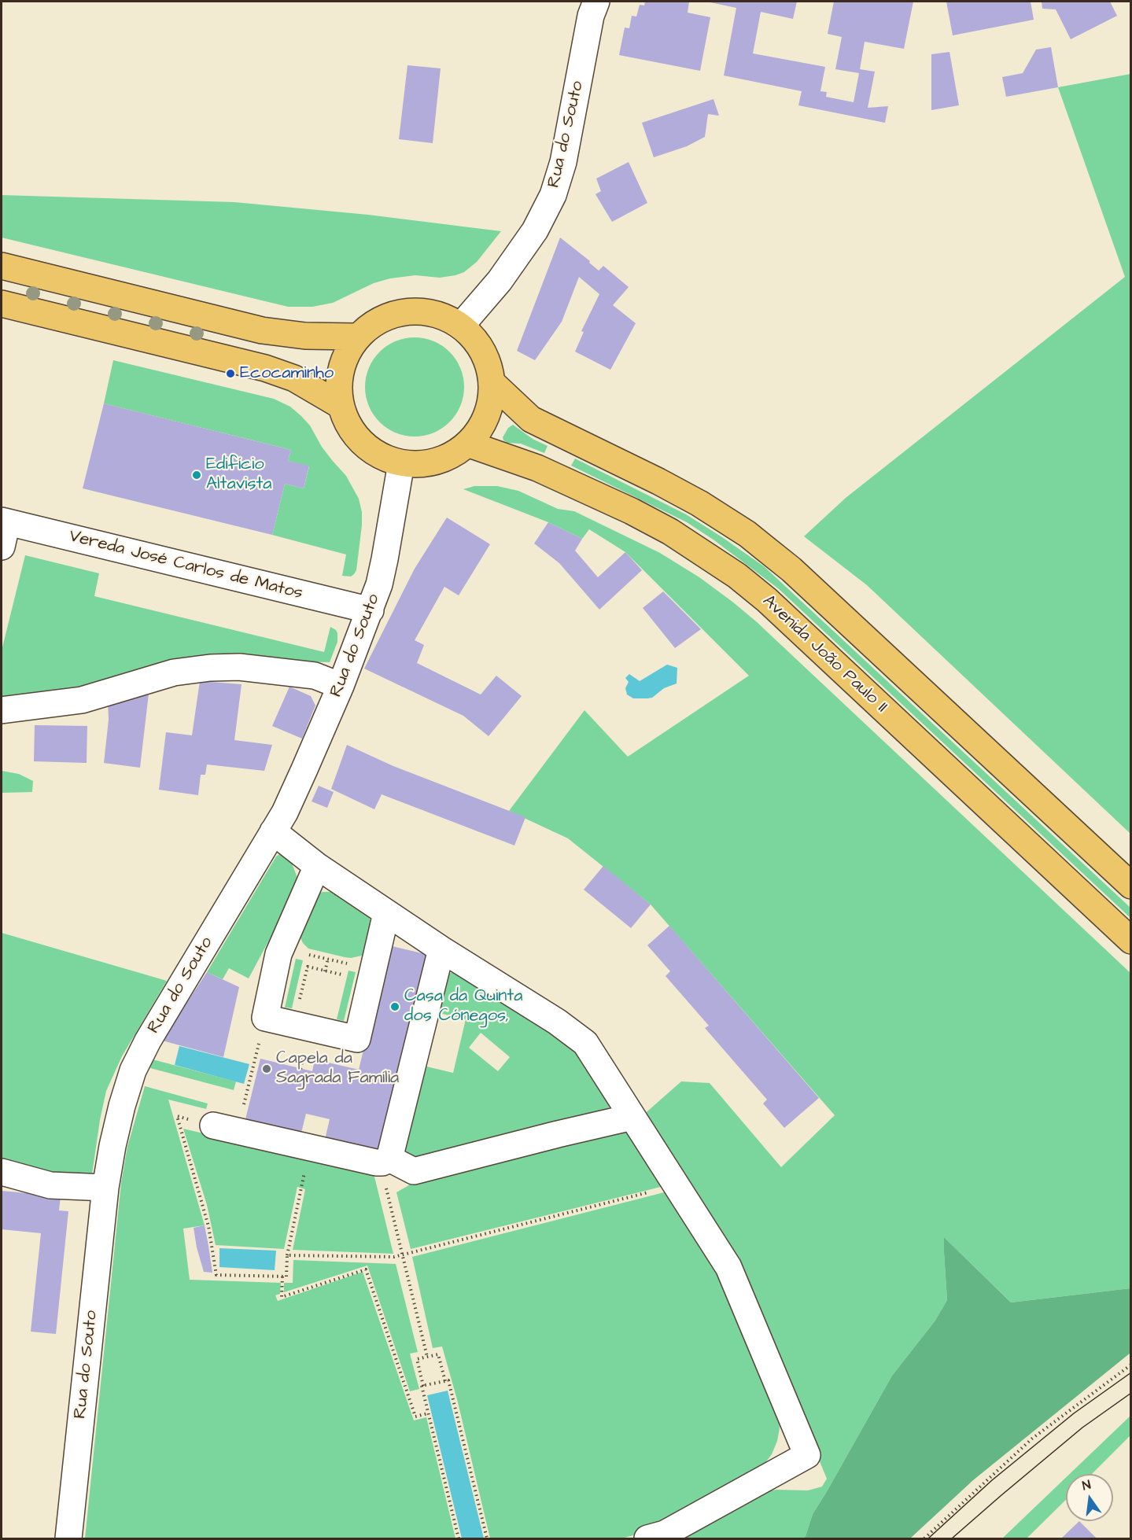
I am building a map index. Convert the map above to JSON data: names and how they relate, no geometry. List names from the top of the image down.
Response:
{
  "streets": {
    "main road": ["Avenida João Paulo II"],
    "street": ["Rua do Souto", "Vereda José Carlos de Matos"]
  },
  "crossings": [
    ["Rua do Souto", "Vereda José Carlos de Matos"],
    ["Rua do Souto", "Avenida João Paulo II"]
  ],
  "places": [
    "Ecocaminho",
    "Edifício Altavista",
    "Casa da Quinta dos Cónegos,",
    "Capela da Sagrada Família"
  ],
  "north": "top"
}
